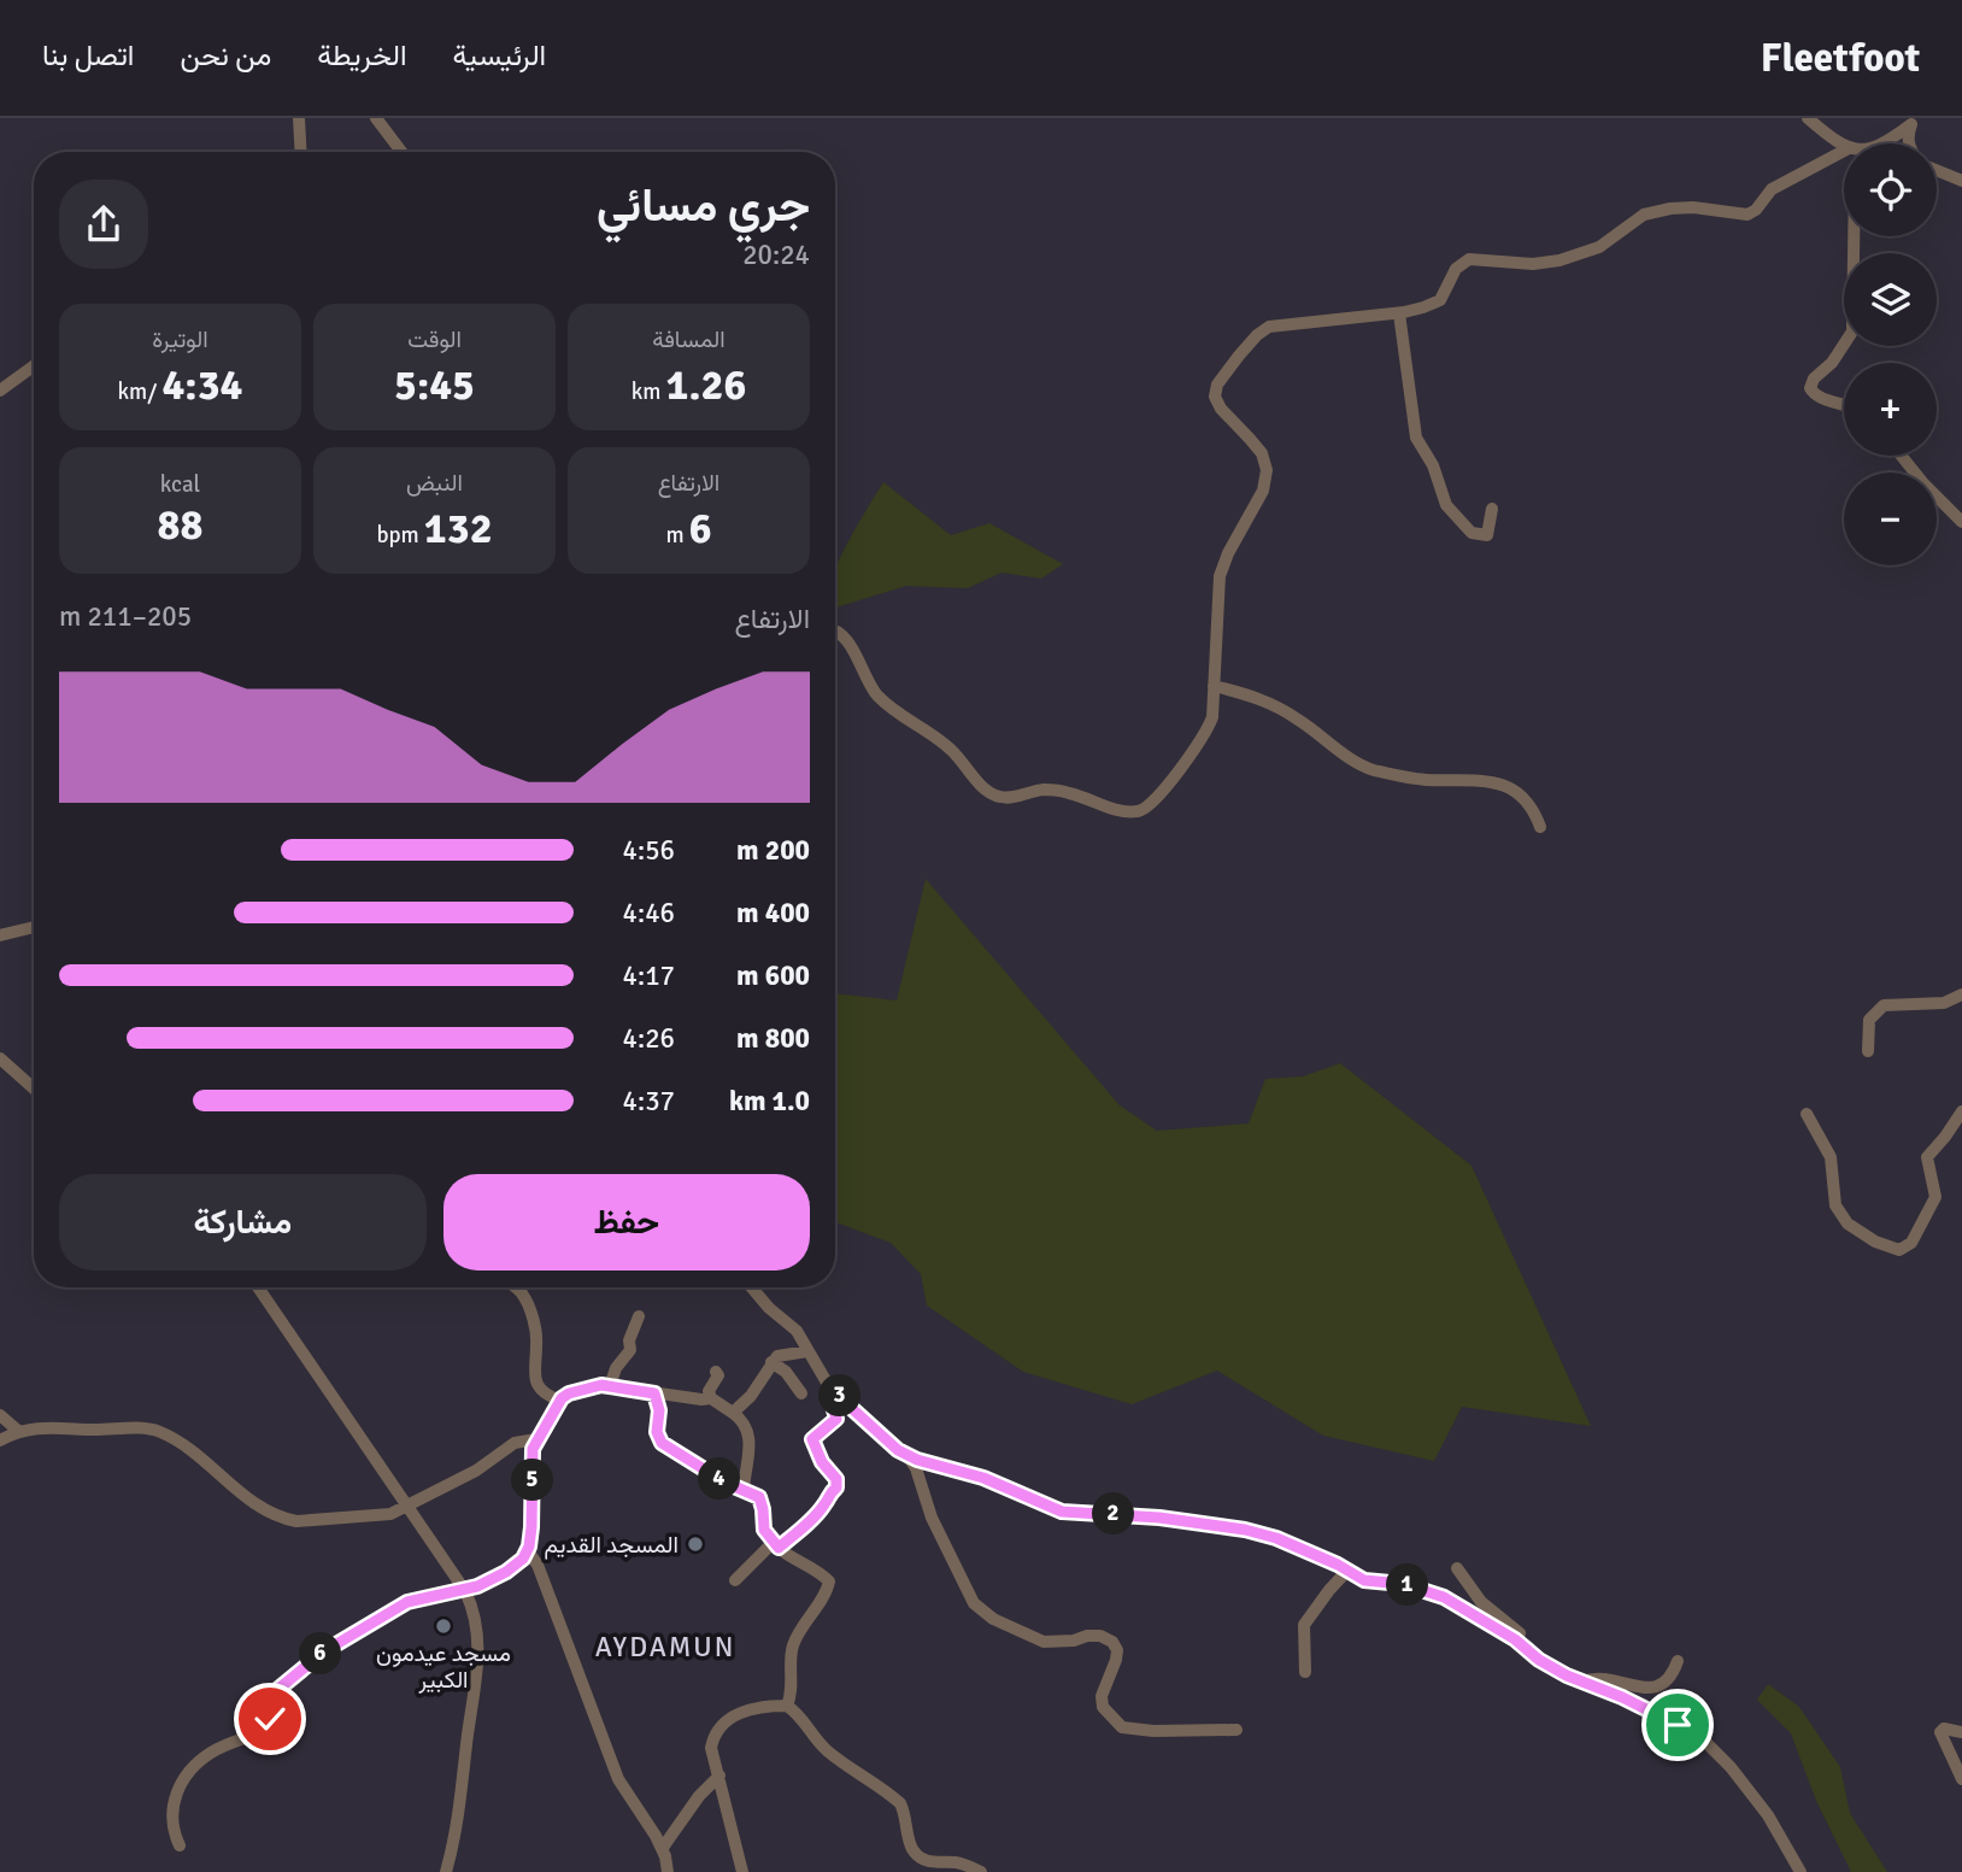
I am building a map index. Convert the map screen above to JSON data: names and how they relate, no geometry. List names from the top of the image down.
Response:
{
  "districts": ["AYDAMUN"],
  "places": ["المسجد القديم", "مسجد عيدمون الكبير"],
  "page": {
    "header": "Fleetfoot",
    "nav": [
      "الرئيسية",
      "الخريطة",
      "من نحن",
      "اتصل بنا"
    ],
    "map_buttons": ["+", "−"],
    "heading": ["جري مسائي", "20:24"],
    "stats": [
      ["المسافة", "1.26 km"],
      ["الوقت", "5:45"],
      ["الوتيرة", "4:34 /km"],
      ["الارتفاع", "6 m"],
      ["النبض", "132 bpm"],
      ["kcal", "88"]
    ],
    "chart": ["الارتفاع", "205–211 m"],
    "list": [
      {
        "name": "200 m",
        "note": "4:56"
      },
      {
        "name": "400 m",
        "note": "4:46"
      },
      {
        "name": "600 m",
        "note": "4:17"
      },
      {
        "name": "800 m",
        "note": "4:26"
      },
      {
        "name": "1.0 km",
        "note": "4:37"
      }
    ],
    "buttons": ["حفظ", "مشاركة"],
    "pins": [
      "3",
      "4",
      "5",
      "2",
      "1",
      "6"
    ]
  }
}
